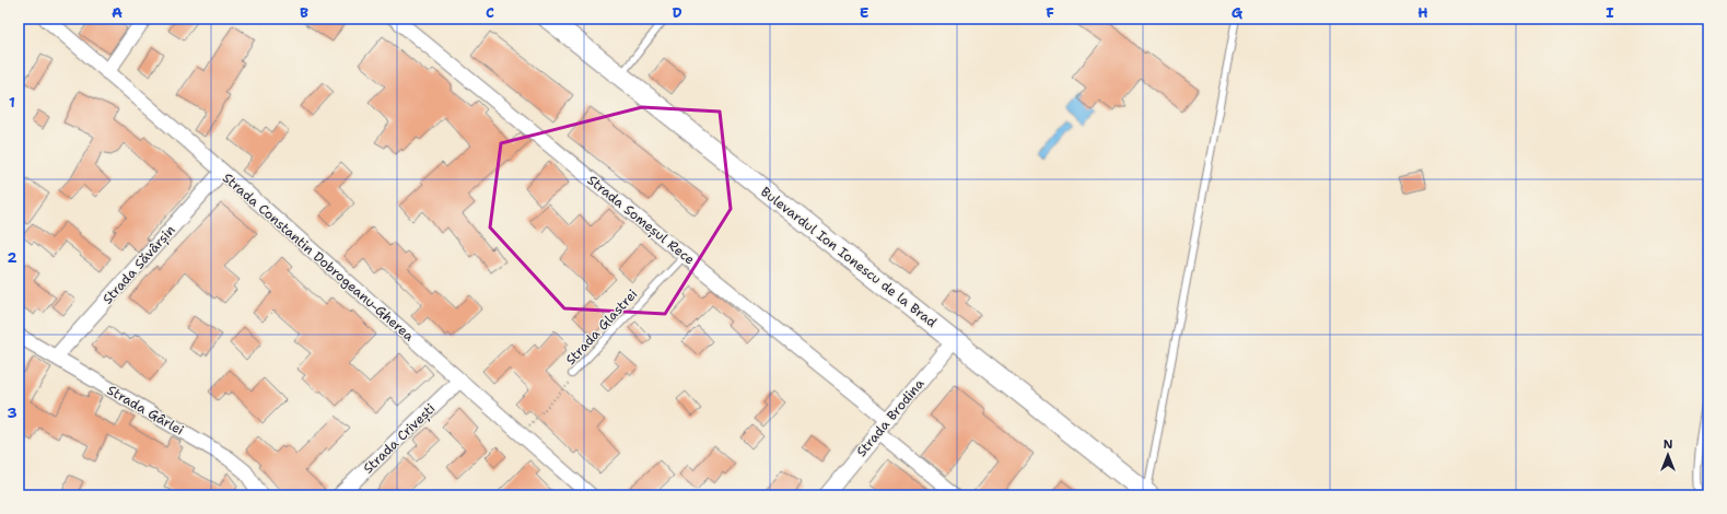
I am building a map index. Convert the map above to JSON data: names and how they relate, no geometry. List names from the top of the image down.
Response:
{
  "streets": {
    "main road": ["Bulevardul Ion Ionescu de la Brad"],
    "street": [
      "Strada Someșul Rece",
      "Strada Constantin Dobrogeanu-Gherea",
      "Strada Săvârșin",
      "Strada Gârlei",
      "Strada Brodina",
      "Strada Crivești"
    ],
    "lane": ["Strada Glastrei"]
  },
  "crossings": [
    ["Strada Someșul Rece", "Strada Glastrei"],
    ["Strada Someșul Rece", "Strada Brodina"],
    ["Strada Constantin Dobrogeanu-Gherea", "Strada Săvârșin"],
    ["Strada Constantin Dobrogeanu-Gherea", "Strada Glastrei"],
    ["Strada Constantin Dobrogeanu-Gherea", "Strada Crivești"],
    ["Bulevardul Ion Ionescu de la Brad", "Strada Brodina"],
    ["Strada Săvârșin", "Strada Gârlei"]
  ],
  "north": "top",
  "grid": {
    "columns": [
      "A",
      "B",
      "C",
      "D",
      "E",
      "F",
      "G",
      "H",
      "I"
    ],
    "rows": ["1", "2", "3"]
  }
}
